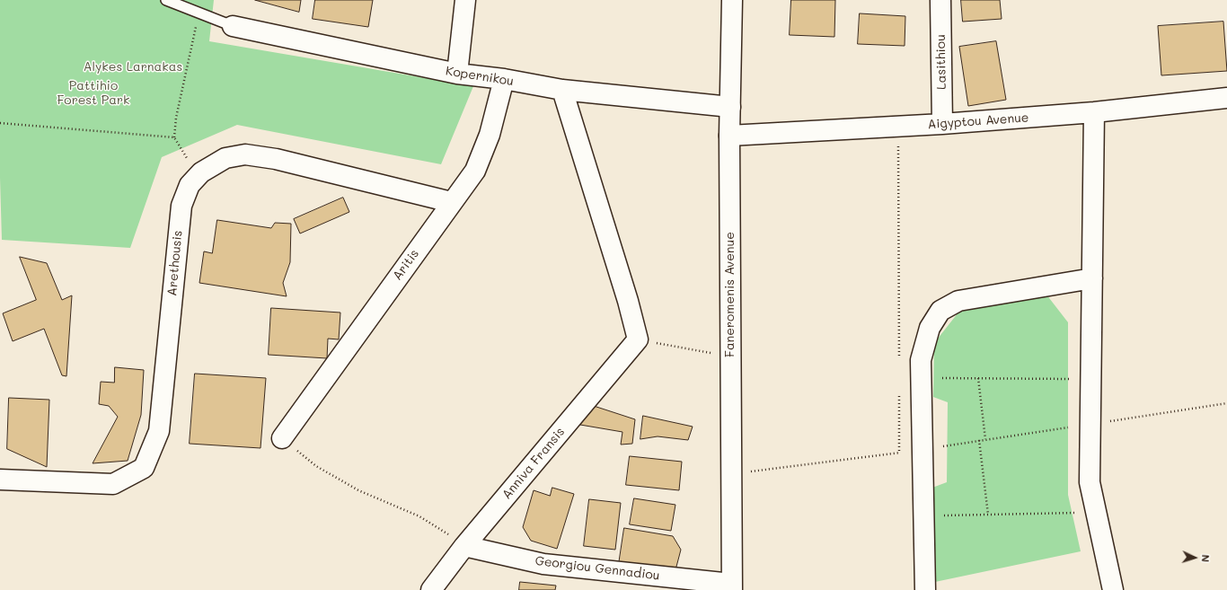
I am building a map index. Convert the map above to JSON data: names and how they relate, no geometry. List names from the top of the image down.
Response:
{
  "streets": {
    "street": [
      "Lasithiou",
      "Kopernikou",
      "Aigyptou Avenue",
      "Arethousis",
      "Aritis",
      "Faneromenis Avenue",
      "Anniva Fransis",
      "Georgiou Gennadiou"
    ]
  },
  "crossings": [
    ["Lasithiou", "Aigyptou Avenue"],
    ["Kopernikou", "Aritis"],
    ["Kopernikou", "Faneromenis Avenue"],
    ["Aigyptou Avenue", "Faneromenis Avenue"],
    ["Arethousis", "Aritis"],
    ["Faneromenis Avenue", "Georgiou Gennadiou"],
    ["Anniva Fransis", "Georgiou Gennadiou"]
  ],
  "parks": ["Alykes Larnakas", "Pattihio Forest Park"],
  "north": "right"
}
